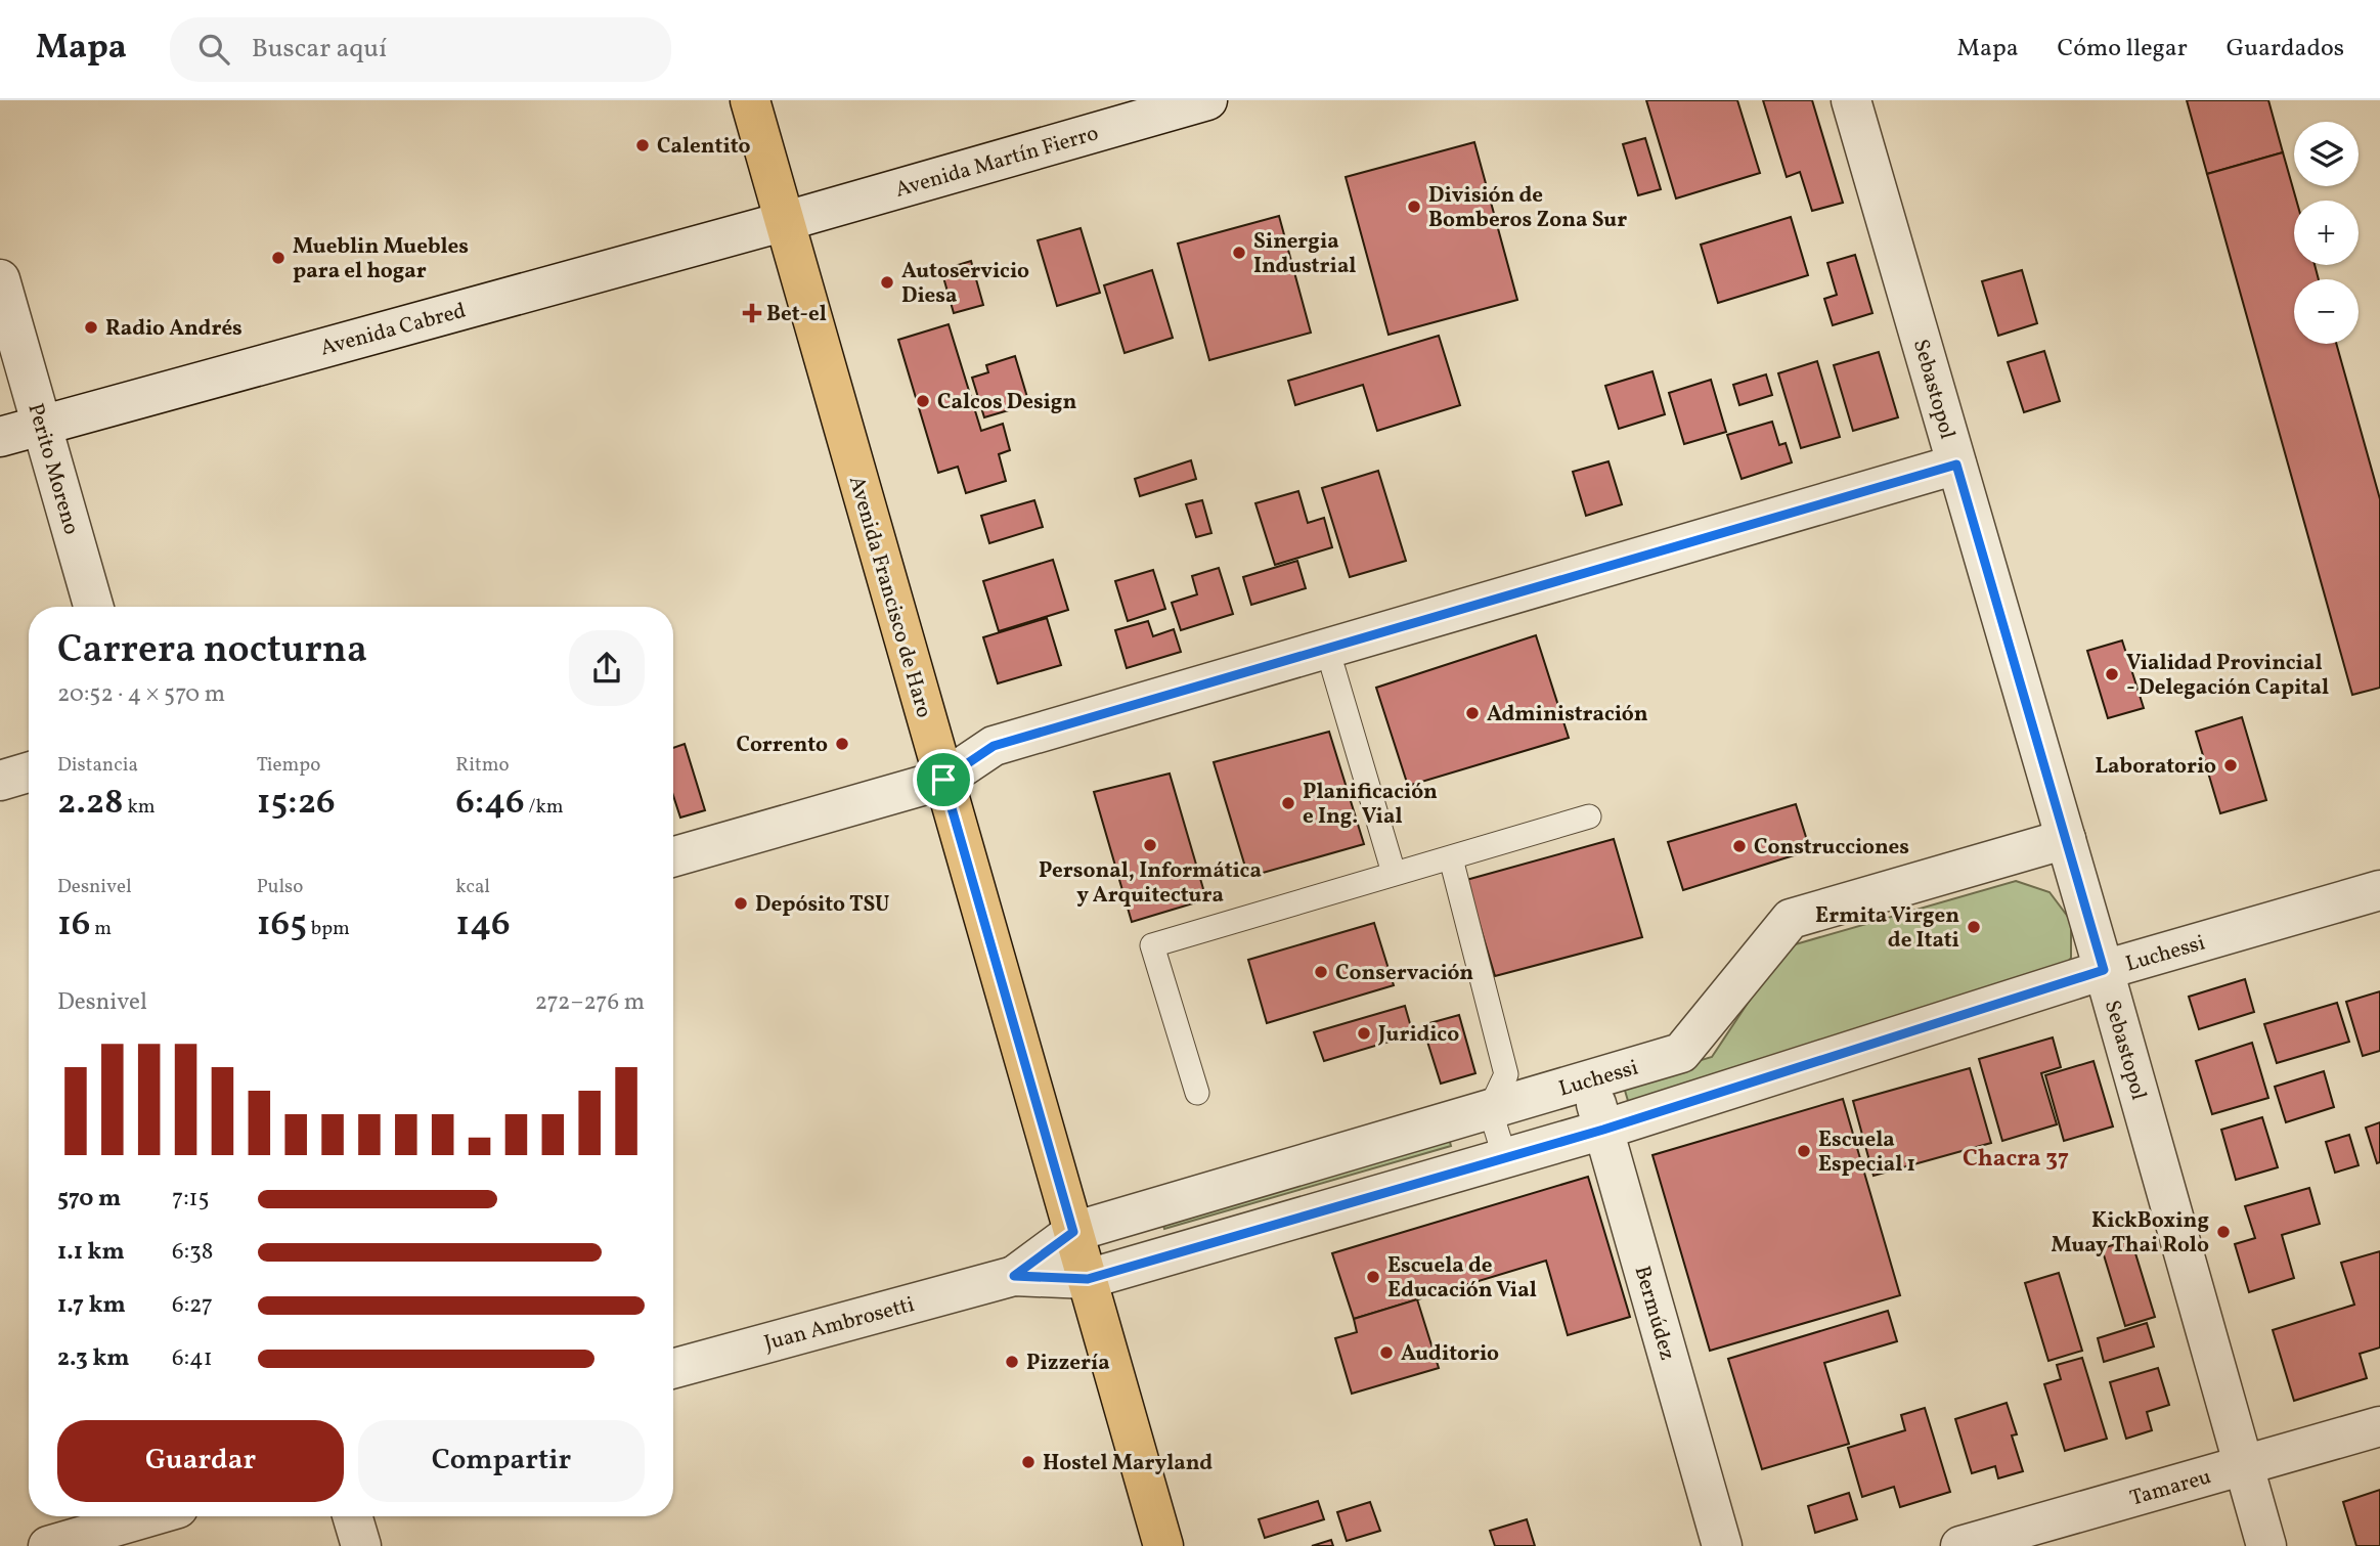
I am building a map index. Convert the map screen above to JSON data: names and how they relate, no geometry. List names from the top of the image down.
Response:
{
  "streets": {
    "main road": ["Avenida Francisco de Haro"],
    "street": [
      "Avenida Martín Fierro",
      "Avenida Cabred",
      "Sebastopol",
      "Perito Moreno",
      "Luchessi",
      "Bermúdez",
      "Juan Ambrosetti",
      "Tamareu"
    ]
  },
  "crossings": [
    ["Avenida Martín Fierro", "Avenida Cabred"],
    ["Avenida Martín Fierro", "Avenida Francisco de Haro"],
    ["Avenida Cabred", "Perito Moreno"],
    ["Avenida Cabred", "Avenida Francisco de Haro"],
    ["Sebastopol", "Luchessi"],
    ["Sebastopol", "Tamareu"],
    ["Avenida Francisco de Haro", "Luchessi"],
    ["Avenida Francisco de Haro", "Juan Ambrosetti"],
    ["Luchessi", "Bermúdez"],
    ["Luchessi", "Juan Ambrosetti"]
  ],
  "districts": ["Chacra 37"],
  "places": {
    "other": [
      "Calentito",
      "División de Bomberos Zona Sur",
      "Sinergia Industrial",
      "Mueblin Muebles para el hogar",
      "Autoservicio Diesa",
      "Radio Andrés",
      "Calcos Design",
      "Vialidad Provincial - Delegación Capital",
      "Administración",
      "Corrento",
      "Laboratorio",
      "Planificación e Ing. Vial",
      "Personal, Informática y Arquitectura",
      "Construcciones",
      "Depósito TSU",
      "Ermita Virgen de Itati",
      "Conservación",
      "Juridico",
      "Escuela Especial 1",
      "KickBoxing Muay Thai Rolo",
      "Escuela de Educación Vial",
      "Auditorio",
      "Pizzería",
      "Hostel Maryland"
    ],
    "health": ["Bet-el"]
  },
  "page": {
    "header": "Mapa",
    "search": "Buscar aquí",
    "nav": ["Mapa", "Cómo llegar", "Guardados"],
    "map_buttons": ["+", "−"],
    "heading": ["Carrera nocturna", "20:52 · 4 × 570 m"],
    "stats": [
      ["Distancia", "2.28 km"],
      ["Tiempo", "15:26"],
      ["Ritmo", "6:46 /km"],
      ["Desnivel", "16 m"],
      ["Pulso", "165 bpm"],
      ["kcal", "146"]
    ],
    "chart": ["Desnivel", "272–276 m"],
    "list": [
      {
        "name": "570 m",
        "note": "7:15"
      },
      {
        "name": "1.1 km",
        "note": "6:38"
      },
      {
        "name": "1.7 km",
        "note": "6:27"
      },
      {
        "name": "2.3 km",
        "note": "6:41"
      }
    ],
    "buttons": ["Guardar", "Compartir"]
  }
}
